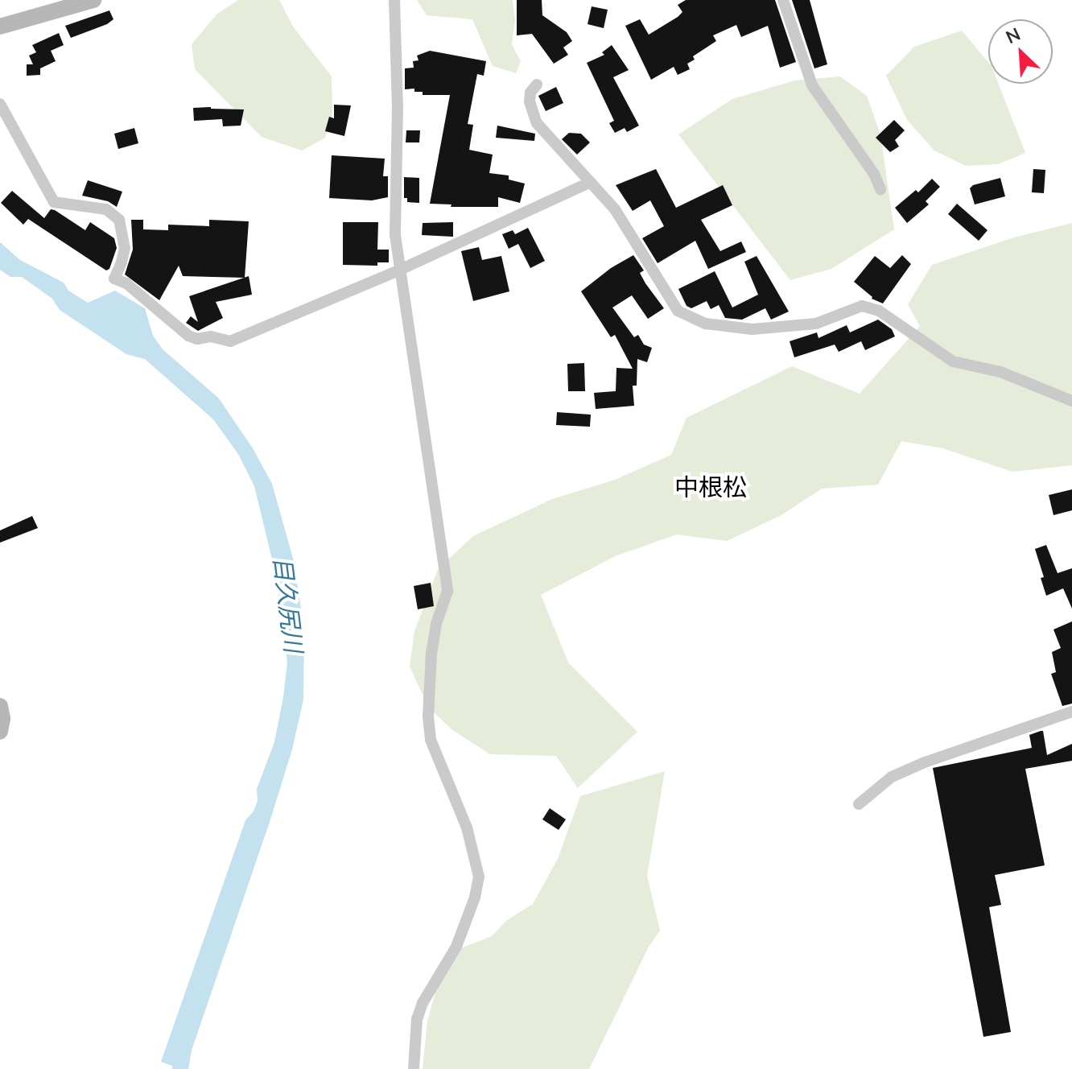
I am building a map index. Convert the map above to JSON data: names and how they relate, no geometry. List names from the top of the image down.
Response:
{
  "districts": ["中根松"],
  "water": ["目久尻川"],
  "north": "top left"
}
